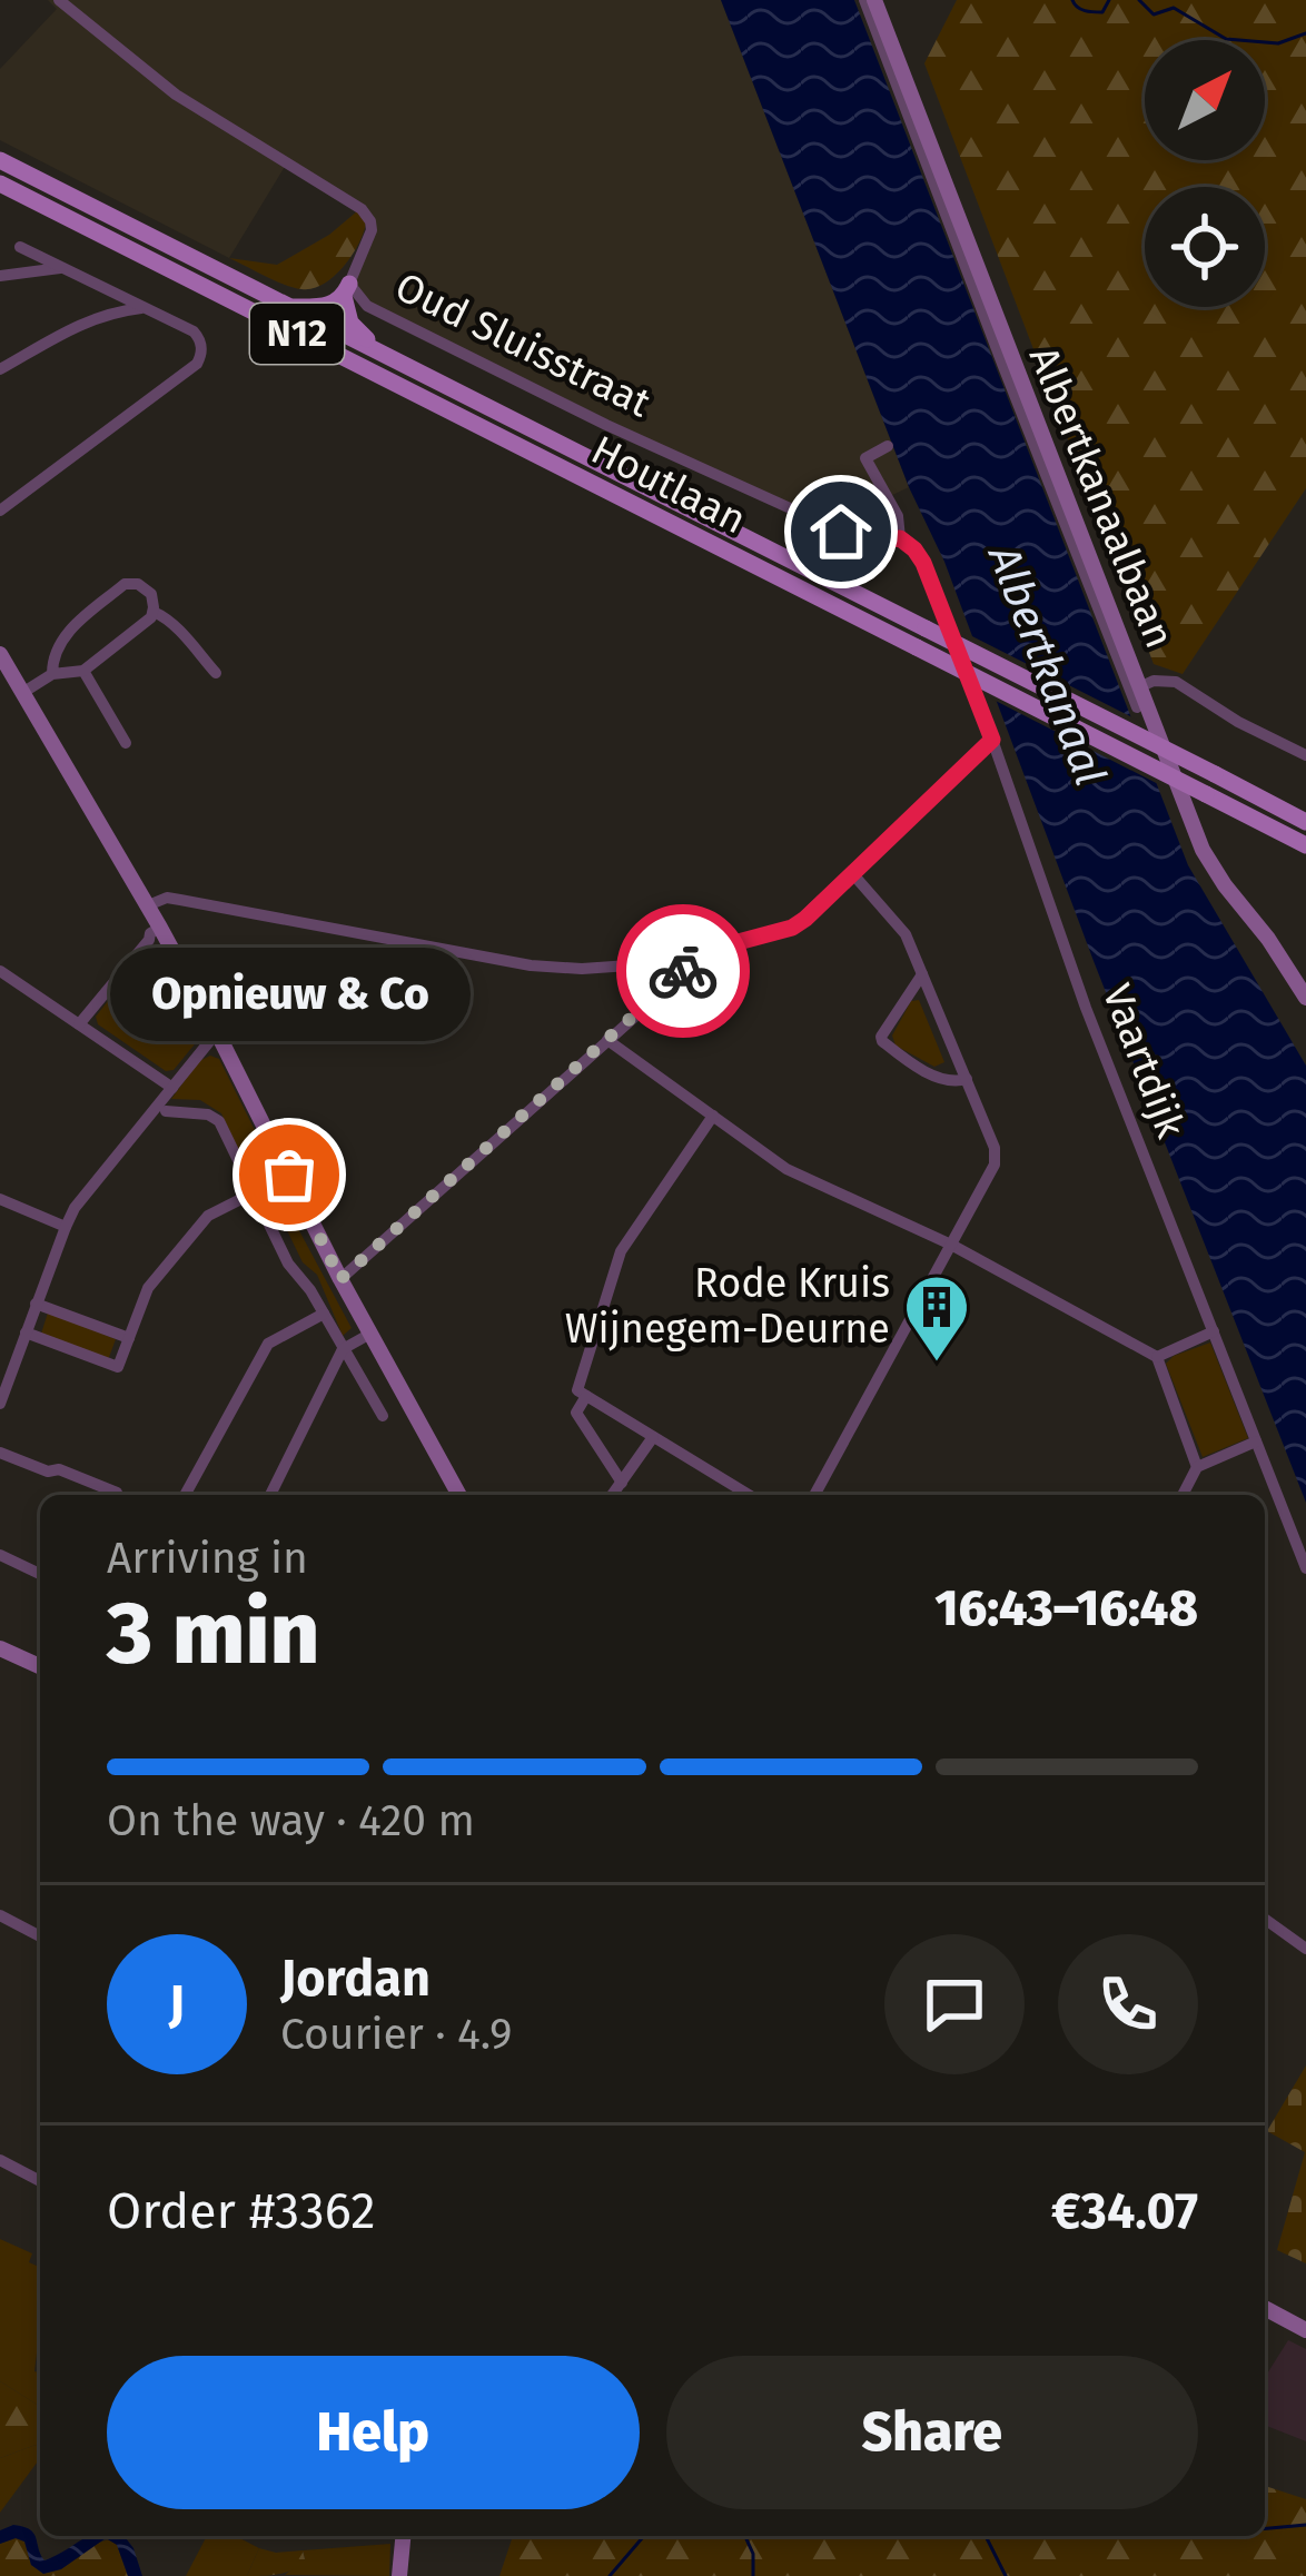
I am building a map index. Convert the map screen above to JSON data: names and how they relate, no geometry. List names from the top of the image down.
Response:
{
  "streets": {
    "main road": ["N12", "Houtlaan"],
    "street": ["Oud Sluisstraat", "Albertkanaalbaan", "Vaartdijk"]
  },
  "crossings": [
    ["Oud Sluisstraat", "Vaartdijk"]
  ],
  "water": ["Albertkanaal"],
  "places": {
    "other": ["Opnieuw & Co"],
    "building": ["Rode Kruis Wijnegem-Deurne"]
  },
  "north": "top right",
  "page": {
    "bubble": "Opnieuw & Co",
    "heading": ["3 min", "Arriving in", "16:43–16:48"],
    "panel": [
      "Jordan",
      "Courier · 4.9",
      "Order #3362",
      "€34.07"
    ],
    "bar": "On the way · 420 m",
    "round": "J",
    "buttons": ["Help", "Share"]
  }
}
